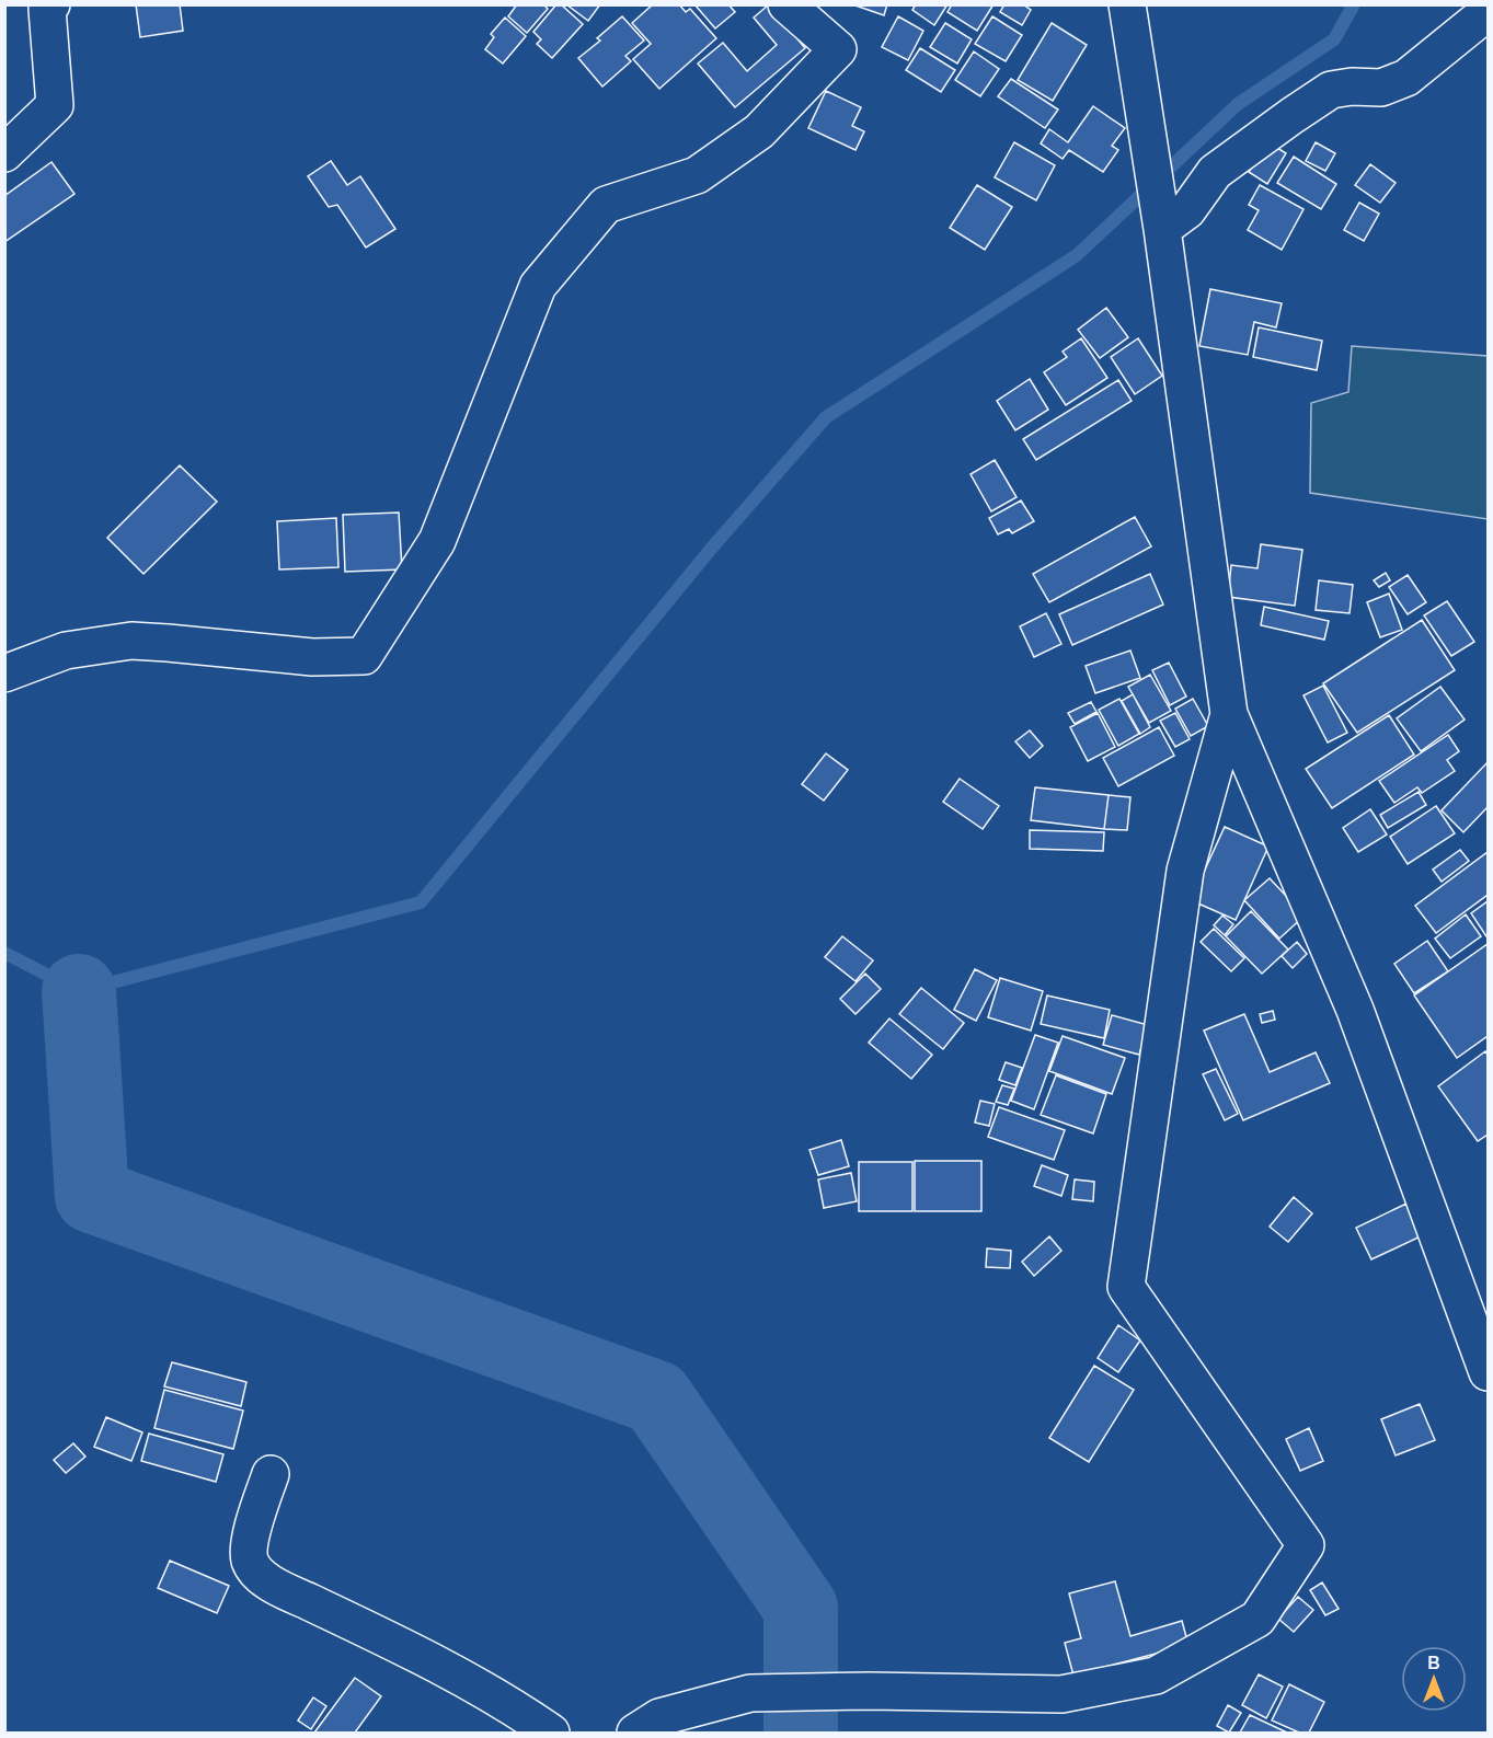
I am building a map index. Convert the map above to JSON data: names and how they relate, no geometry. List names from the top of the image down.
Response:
{
  "north": "top"
}
